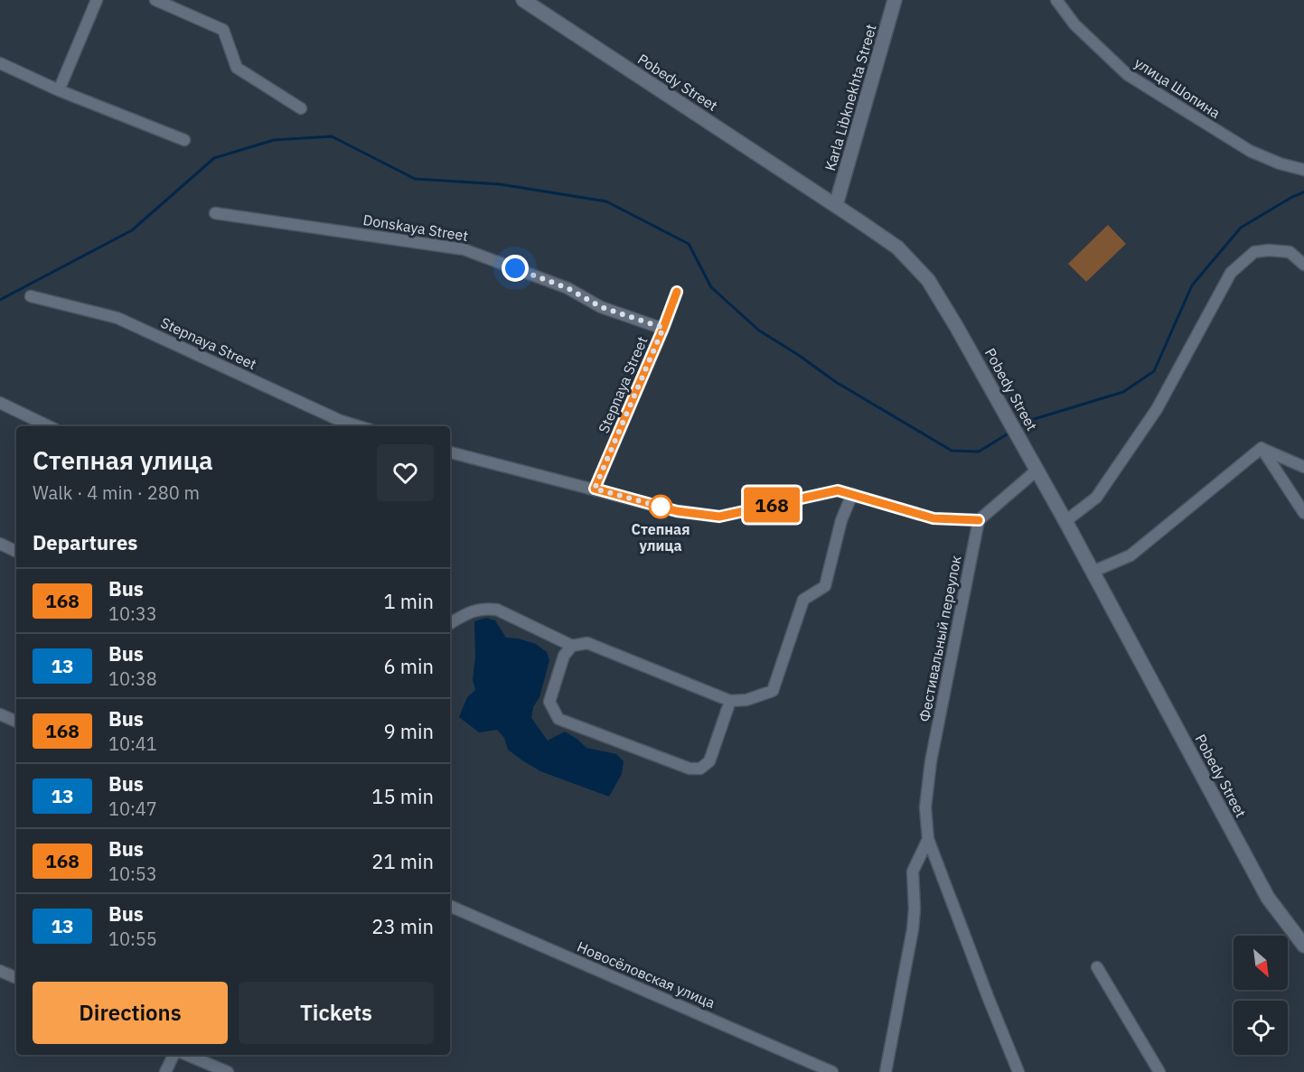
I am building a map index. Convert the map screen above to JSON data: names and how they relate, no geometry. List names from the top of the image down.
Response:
{
  "streets": {
    "street": [
      "Pobedy Street",
      "улица Шопина",
      "Karla Libknekhta Street",
      "Donskaya Street",
      "Stepnaya Street",
      "Фестивальный переулок",
      "Новосёловская улица"
    ]
  },
  "crossings": [
    ["Pobedy Street", "Karla Libknekhta Street"],
    ["Donskaya Street", "Stepnaya Street"]
  ],
  "places": ["Степная улица"],
  "lines": ["bus line 168"],
  "north": "bottom right",
  "page": {
    "on_map": "168",
    "heading": [
      ["Степная улица", "Walk · 4 min · 280 m"],
      "Departures"
    ],
    "list": [
      {
        "mark": "168",
        "name": "Bus",
        "note": "10:33",
        "value": "1 min"
      },
      {
        "mark": "13",
        "name": "Bus",
        "note": "10:38",
        "value": "6 min"
      },
      {
        "mark": "168",
        "name": "Bus",
        "note": "10:41",
        "value": "9 min"
      },
      {
        "mark": "13",
        "name": "Bus",
        "note": "10:47",
        "value": "15 min"
      },
      {
        "mark": "168",
        "name": "Bus",
        "note": "10:53",
        "value": "21 min"
      },
      {
        "mark": "13",
        "name": "Bus",
        "note": "10:55",
        "value": "23 min"
      }
    ],
    "buttons": ["Directions", "Tickets"]
  }
}
